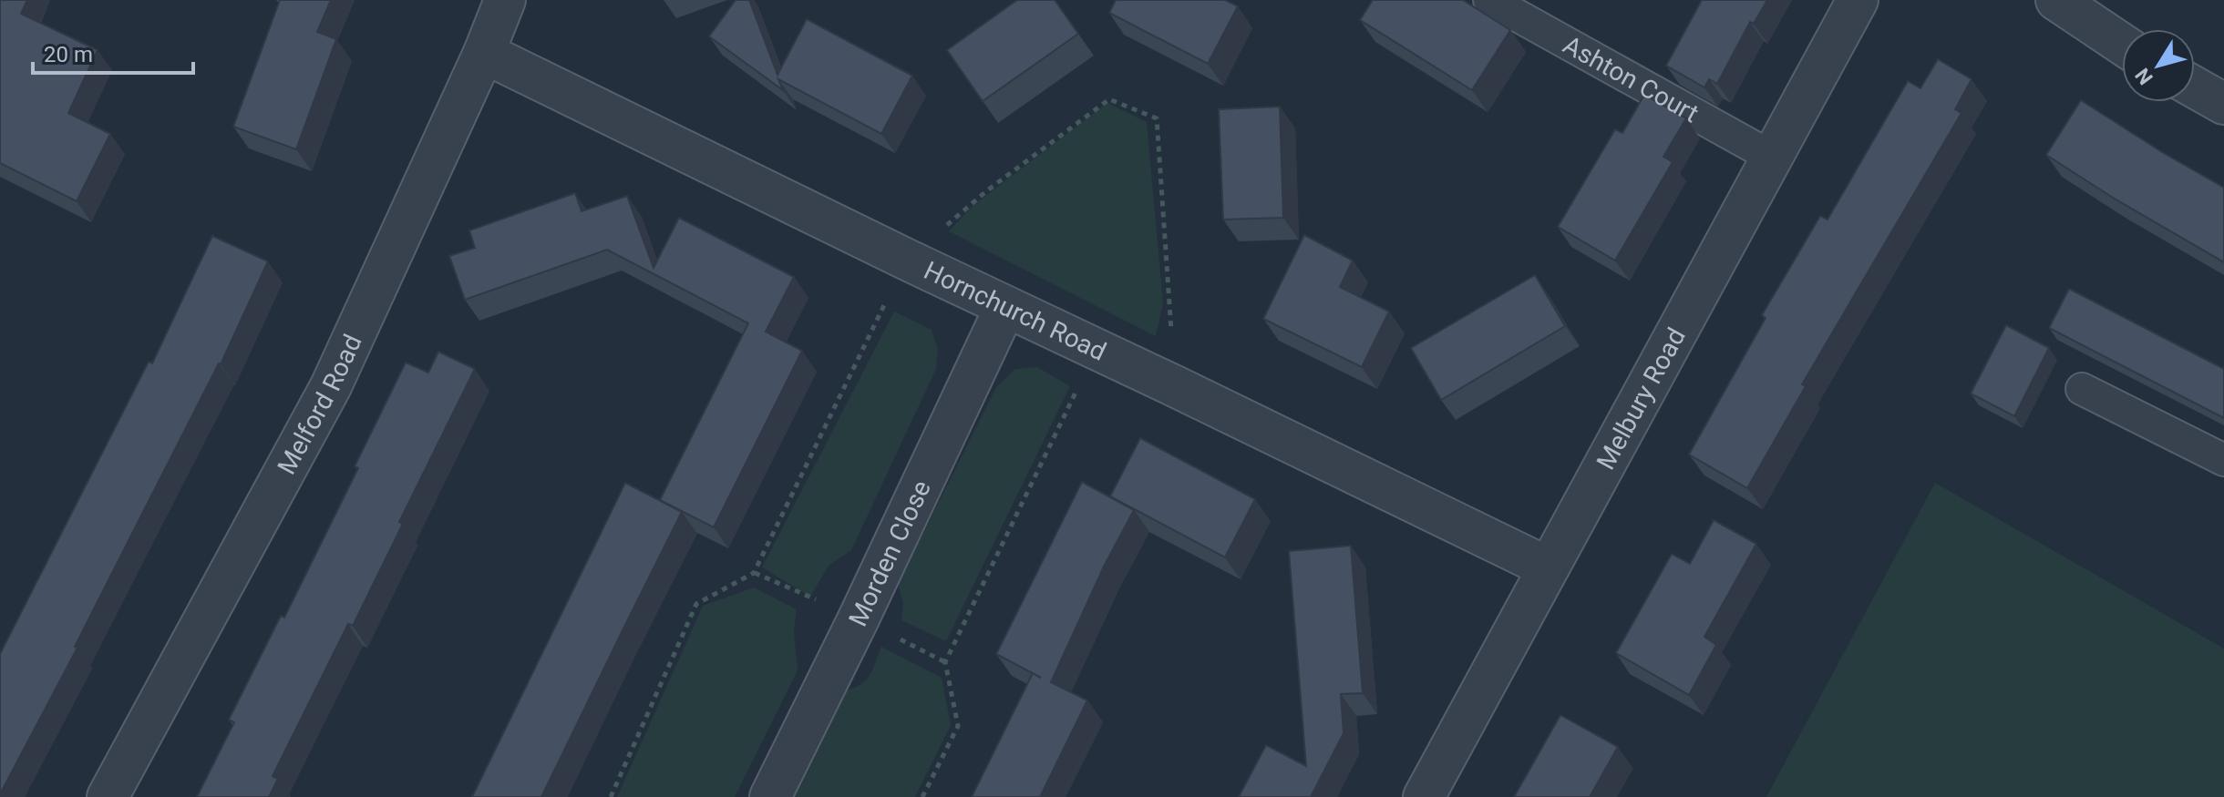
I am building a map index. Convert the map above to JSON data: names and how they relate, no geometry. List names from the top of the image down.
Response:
{
  "streets": {
    "street": [
      "Hornchurch Road",
      "Melbury Road",
      "Melford Road",
      "Morden Close"
    ],
    "lane": ["Ashton Court"]
  },
  "crossings": [
    ["Ashton Court", "Melbury Road"],
    ["Hornchurch Road", "Melbury Road"],
    ["Hornchurch Road", "Melford Road"],
    ["Hornchurch Road", "Morden Close"]
  ],
  "scale_bar": "20 m",
  "north": "bottom left"
}
